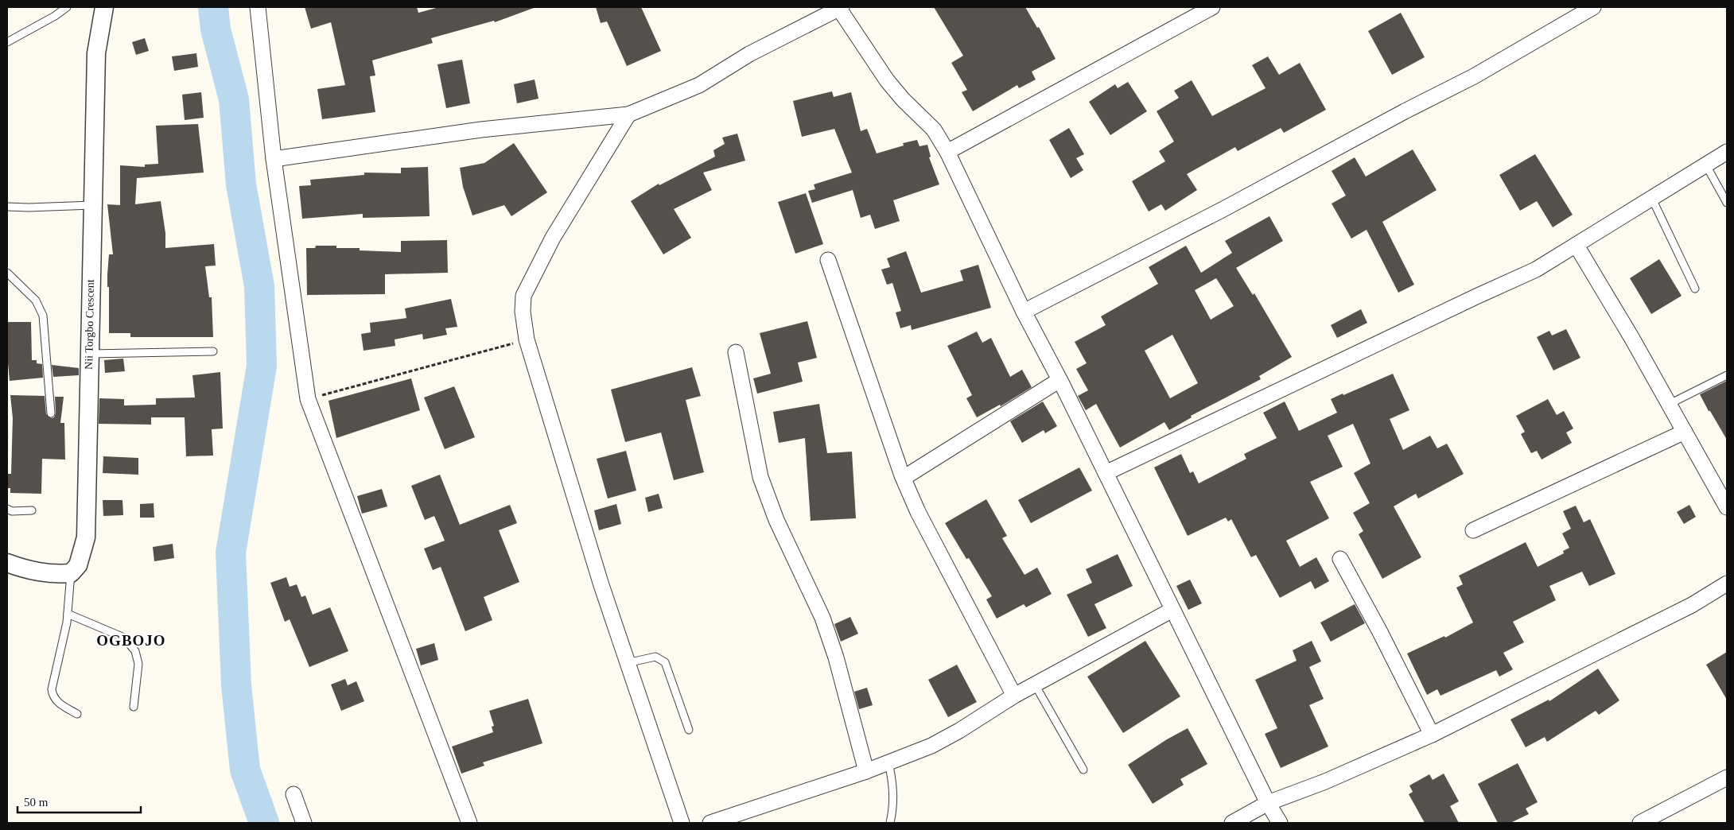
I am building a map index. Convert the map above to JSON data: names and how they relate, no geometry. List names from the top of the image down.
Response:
{
  "streets": {
    "street": ["Nii Torgbo Crescent"]
  },
  "districts": ["OGBOJO"],
  "scale_bar": "50 m"
}
